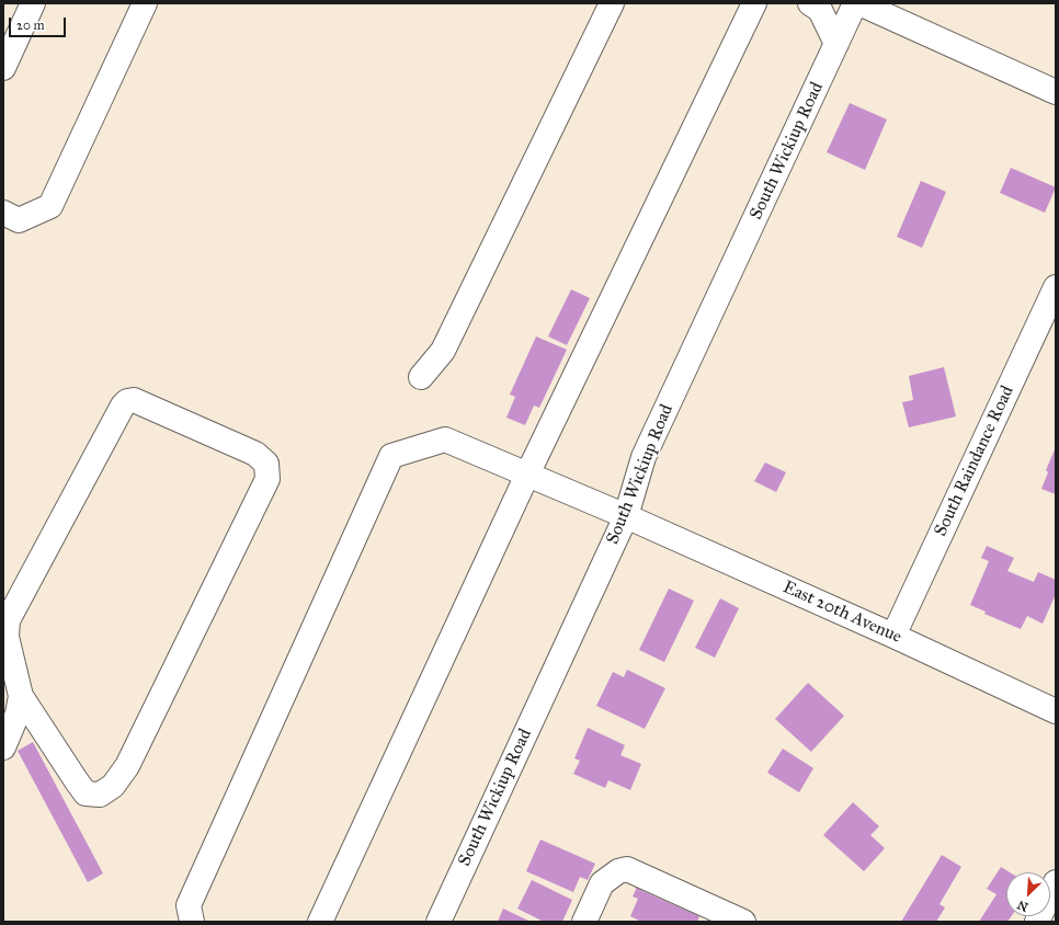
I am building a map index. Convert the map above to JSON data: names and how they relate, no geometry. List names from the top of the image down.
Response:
{
  "streets": {
    "street": ["South Wickiup Road", "South Raindance Road", "East 20th Avenue"]
  },
  "crossings": [
    ["South Wickiup Road", "East 20th Avenue"],
    ["South Raindance Road", "East 20th Avenue"]
  ],
  "scale_bar": "20 m",
  "north": "bottom left"
}
